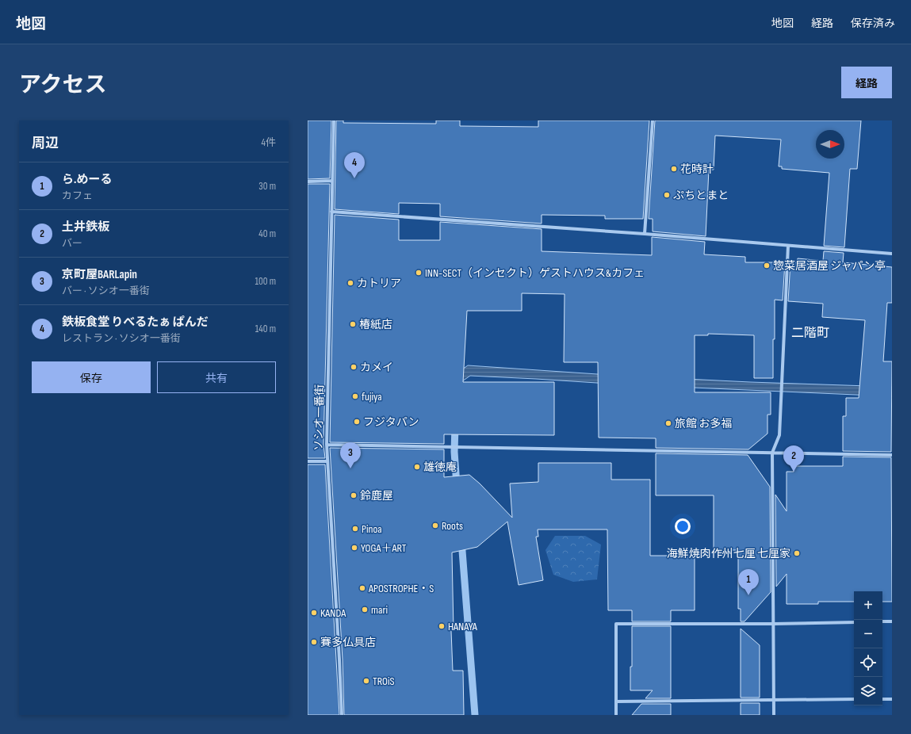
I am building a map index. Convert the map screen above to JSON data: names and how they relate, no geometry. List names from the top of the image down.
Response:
{
  "streets": {
    "street": ["ソシオ一番街"]
  },
  "districts": ["二階町"],
  "places": [
    "花時計",
    "ぷちとまと",
    "惣菜居酒屋 ジャパン亭",
    "INN-SECT（インセクト）ゲストハウス&カフェ",
    "カトリア",
    "椿紙店",
    "カメイ",
    "fujiya",
    "フジタパン",
    "旅館 お多福",
    "雄徳庵",
    "鈴鹿屋",
    "Roots",
    "Pinoa",
    "YOGA＋ART",
    "海鮮焼肉作州七厘 七厘家",
    "APOSTROPHE・S",
    "mari",
    "KANDA",
    "HANAYA",
    "賽多仏具店",
    "TROiS"
  ],
  "north": "right",
  "page": {
    "header": "地図",
    "nav": ["地図", "経路", "保存済み"],
    "title": "アクセス",
    "buttons": [
      "経路",
      ["保存", "共有"]
    ],
    "heading": ["周辺", "4件"],
    "pins": [
      "4",
      "3",
      "2",
      "1"
    ],
    "list": [
      {
        "mark": "1",
        "name": "ら.めーる",
        "note": "カフェ",
        "value": "30 m"
      },
      {
        "mark": "2",
        "name": "土井鉄板",
        "note": "バー",
        "value": "40 m"
      },
      {
        "mark": "3",
        "name": "京町屋BARLapin",
        "note": "バー · ソシオ一番街",
        "value": "100 m"
      },
      {
        "mark": "4",
        "name": "鉄板食堂 りべるたぁ ぱんだ",
        "note": "レストラン · ソシオ一番街",
        "value": "140 m"
      }
    ],
    "map_buttons": ["+", "−"]
  }
}
